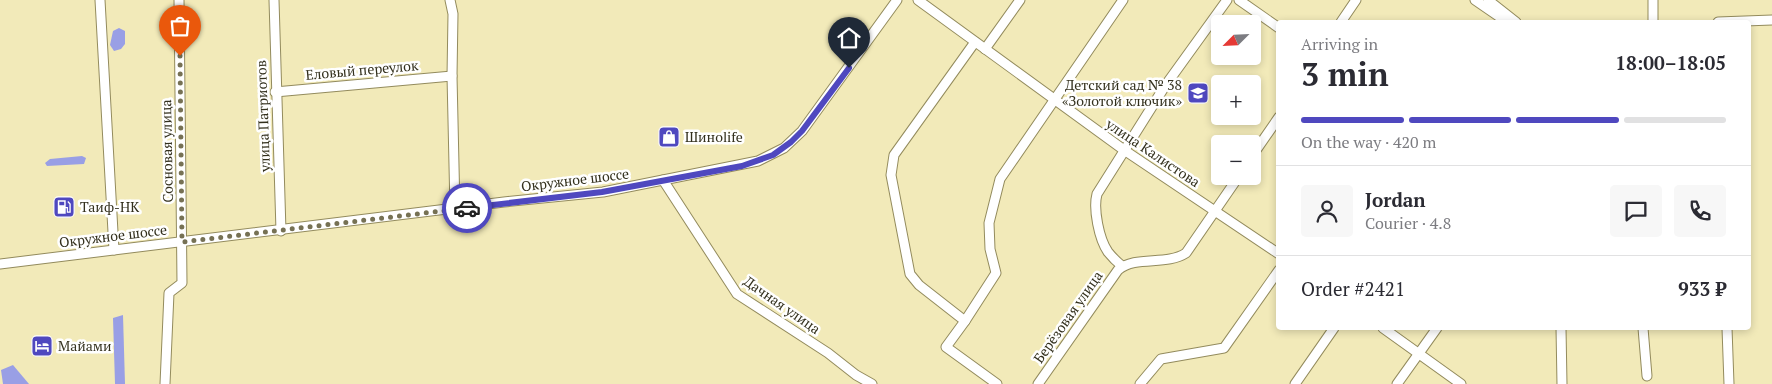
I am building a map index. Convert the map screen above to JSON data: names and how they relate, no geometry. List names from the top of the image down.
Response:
{
  "streets": {
    "street": [
      "Еловый переулок",
      "улица Патриотов",
      "Сосновая улица",
      "улица Калистова",
      "Окружное шоссе",
      "Дачная улица",
      "Берёзовая улица"
    ]
  },
  "crossings": [
    ["Еловый переулок", "улица Патриотов"],
    ["улица Патриотов", "Окружное шоссе"],
    ["Сосновая улица", "Окружное шоссе"],
    ["улица Калистова", "Берёзовая улица"],
    ["Окружное шоссе", "Дачная улица"]
  ],
  "places": {
    "school or university": ["Детский сад № 38 «Золотой ключик»"],
    "shop": ["Шиноlife"],
    "fuel station": ["Таиф-НК"],
    "hotel": ["Майами"]
  },
  "north": "bottom left",
  "page": {
    "map_buttons": ["+", "−"],
    "heading": ["3 min", "Arriving in", "18:00–18:05"],
    "panel": [
      "Jordan",
      "Courier · 4.8",
      "Order #2421",
      "933 ₽"
    ],
    "bar": "On the way · 420 m"
  }
}
